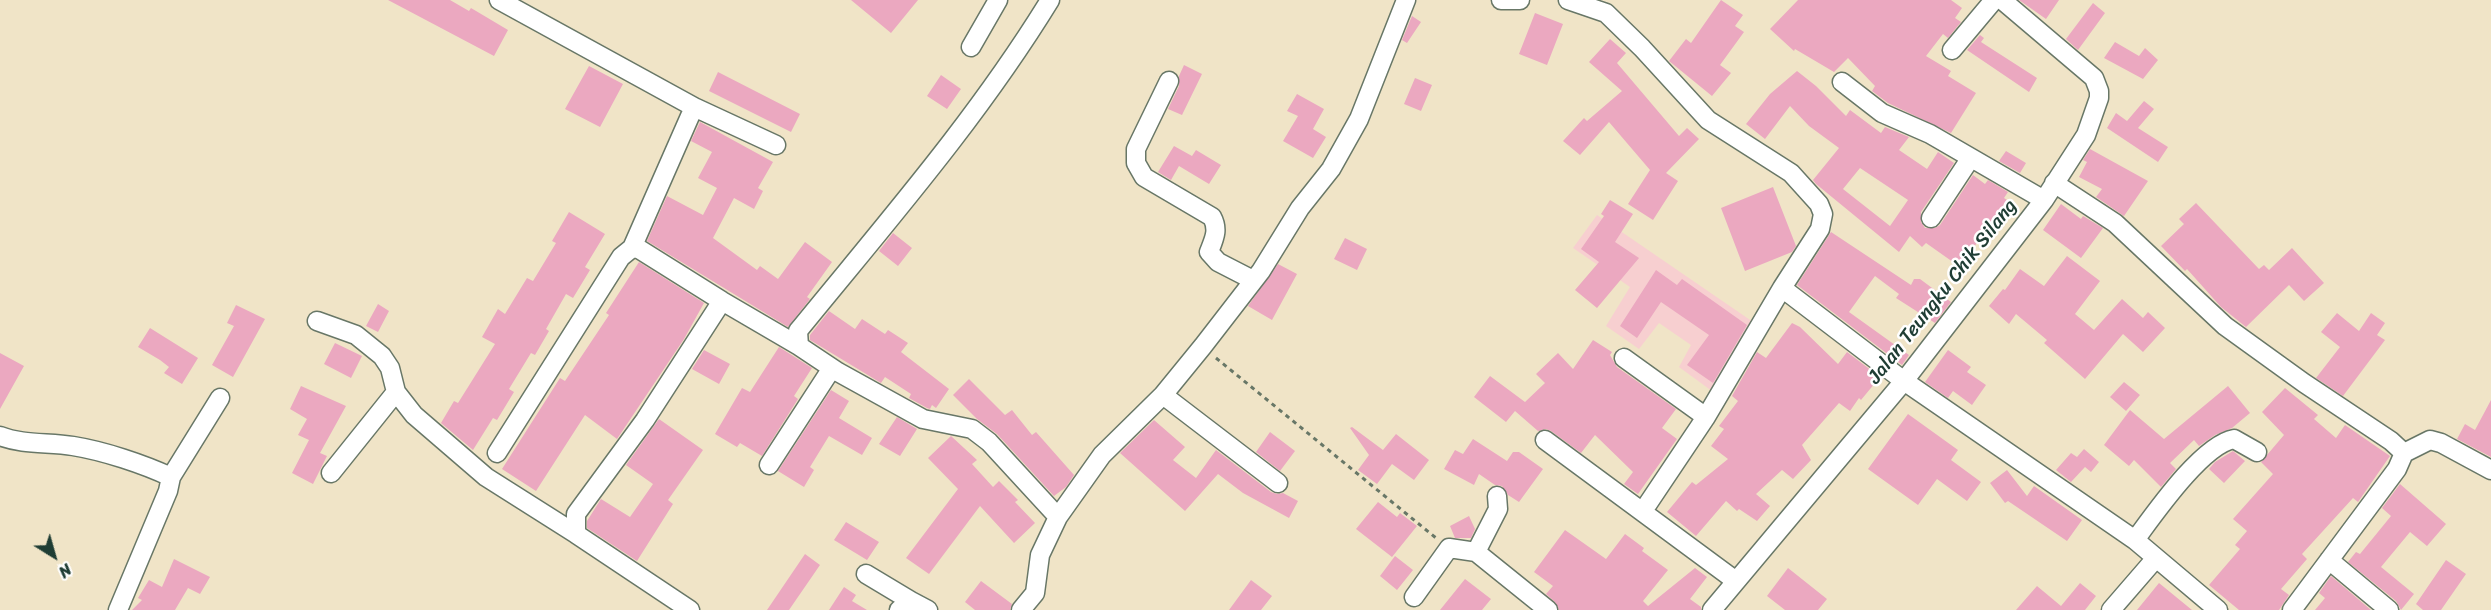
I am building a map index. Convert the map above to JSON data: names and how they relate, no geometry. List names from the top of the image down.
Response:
{
  "streets": {
    "street": ["Jalan Teungku Chik Silang"]
  },
  "north": "bottom right"
}
